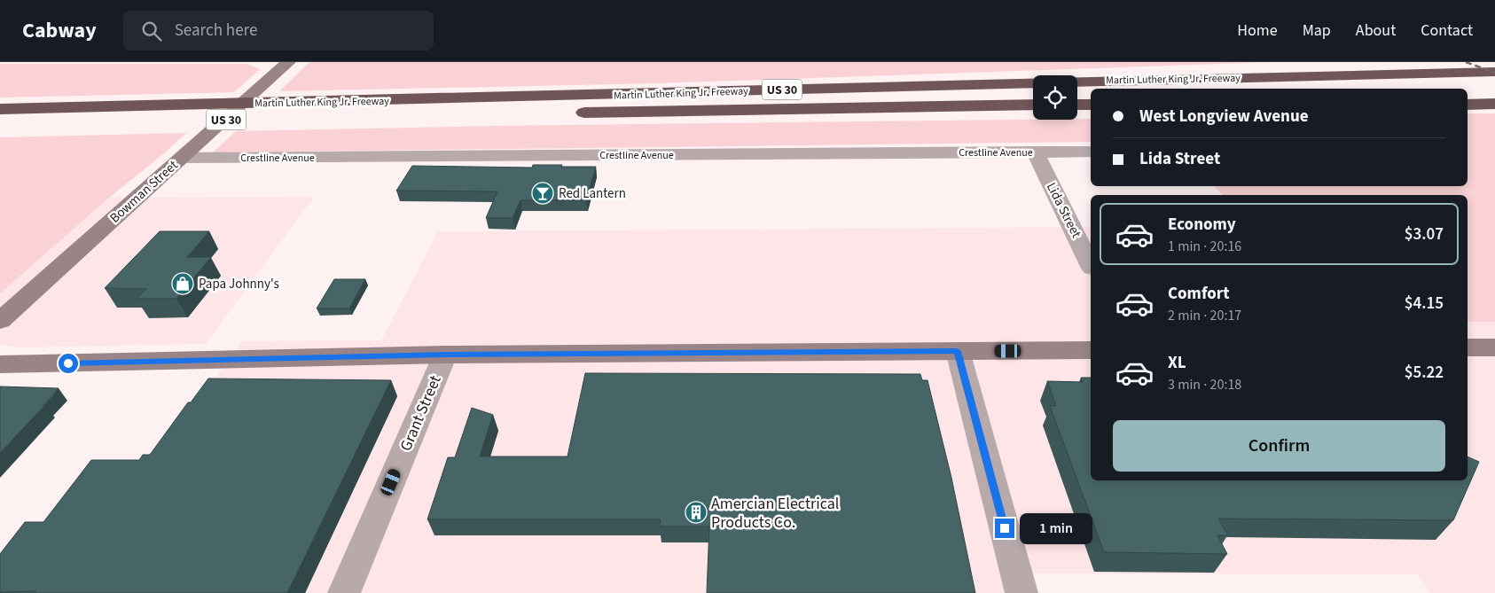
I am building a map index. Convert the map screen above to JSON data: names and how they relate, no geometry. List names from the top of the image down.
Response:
{
  "streets": {
    "highway": ["Martin Luther King Jr. Freeway", "US 30"],
    "street": [
      "Crestline Avenue",
      "Bowman Street",
      "Lida Street",
      "Grant Street"
    ]
  },
  "crossings": [
    ["Crestline Avenue", "Bowman Street"],
    ["Crestline Avenue", "Lida Street"]
  ],
  "places": {
    "bar": ["Red Lantern"],
    "shop": ["Papa Johnny's"],
    "building": ["Amercian Electrical Products Co."]
  },
  "page": {
    "header": "Cabway",
    "search": "Search here",
    "nav": [
      "Home",
      "Map",
      "About",
      "Contact"
    ],
    "banner": ["West Longview Avenue", "Lida Street"],
    "list": [
      {
        "name": "Economy",
        "note": "1 min · 20:16",
        "value": "$3.07"
      },
      {
        "name": "Comfort",
        "note": "2 min · 20:17",
        "value": "$4.15"
      },
      {
        "name": "XL",
        "note": "3 min · 20:18",
        "value": "$5.22"
      }
    ],
    "buttons": "Confirm",
    "bubble": "1 min"
  }
}
